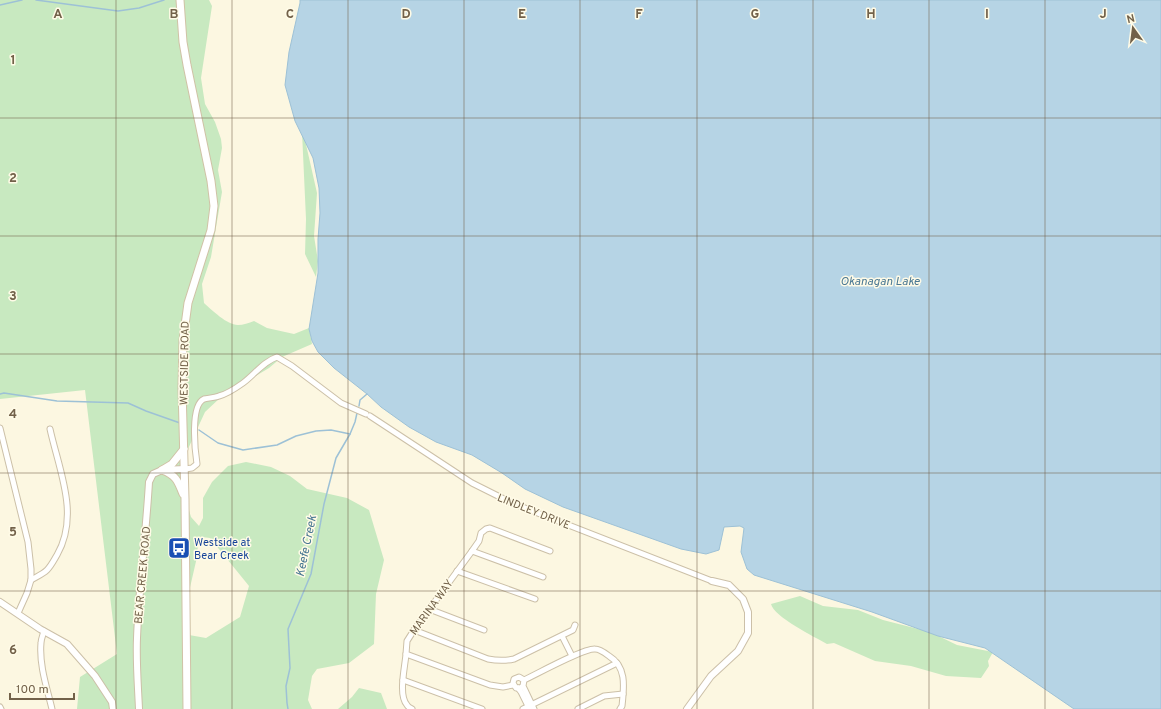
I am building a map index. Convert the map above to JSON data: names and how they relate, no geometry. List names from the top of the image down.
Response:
{
  "streets": {
    "main road": ["WESTSIDE ROAD"],
    "street": ["LINDLEY DRIVE", "BEAR CREEK ROAD", "MARINA WAY"]
  },
  "crossings": [
    ["WESTSIDE ROAD", "LINDLEY DRIVE"]
  ],
  "water": ["Okanagan Lake", "Keefe Creek"],
  "places": {
    "bus stop": ["Westside at Bear Creek"]
  },
  "scale_bar": "100 m",
  "north": "top",
  "grid": {
    "columns": [
      "A",
      "B",
      "C",
      "D",
      "E",
      "F",
      "G",
      "H",
      "I",
      "J"
    ],
    "rows": [
      "1",
      "2",
      "3",
      "4",
      "5",
      "6"
    ]
  }
}
